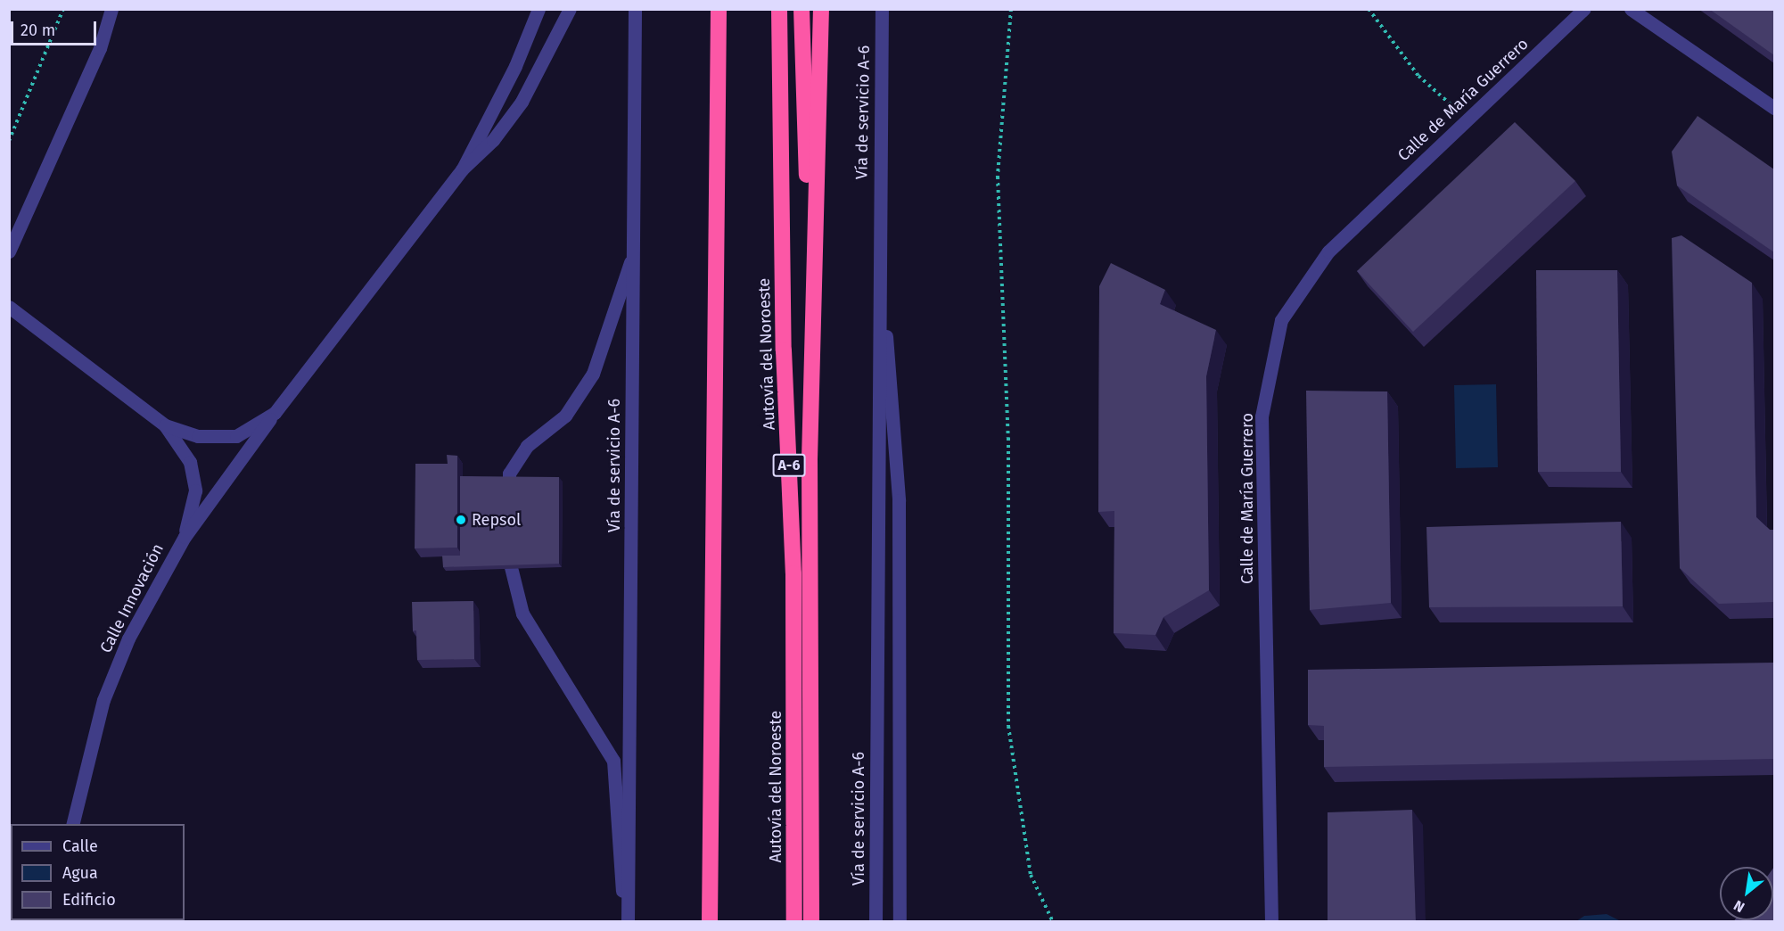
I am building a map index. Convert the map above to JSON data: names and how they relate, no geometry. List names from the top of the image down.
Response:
{
  "streets": {
    "highway": ["Autovía del Noroeste", "A-6"],
    "street": ["Calle de María Guerrero", "Vía de servicio A-6", "Calle Innovación"]
  },
  "places": ["Repsol"],
  "legend": ["Calle", "Agua", "Edificio"],
  "scale_bar": "20 m",
  "north": "bottom left"
}
